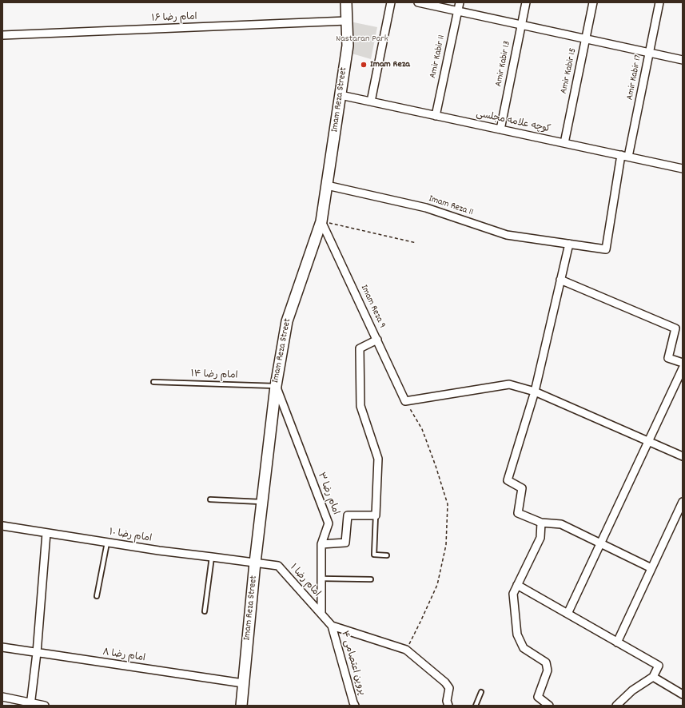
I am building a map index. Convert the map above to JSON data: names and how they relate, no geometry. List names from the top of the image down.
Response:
{
  "streets": {
    "street": [
      "امام رضا ۱۶",
      "Amir Kabir 11",
      "Amir Kabir 13",
      "Amir Kabir 15",
      "Amir Kabir 17",
      "Imam Reza Street",
      "کوچه علامه مجلسی",
      "Imam Reza 11",
      "Imam Reza 9",
      "امام رضا ۳",
      "امام رضا ۱۰",
      "امام رضا ۱",
      "امام رضا ۸",
      "پروین اعتصامی ۴"
    ],
    "lane": ["امام رضا ۱۴"]
  },
  "crossings": [
    ["امام رضا ۱۶", "Imam Reza Street"],
    ["Amir Kabir 11", "کوچه علامه مجلسی"],
    ["Amir Kabir 13", "کوچه علامه مجلسی"],
    ["Amir Kabir 15", "کوچه علامه مجلسی"],
    ["Amir Kabir 17", "کوچه علامه مجلسی"],
    ["Imam Reza Street", "کوچه علامه مجلسی"],
    ["Imam Reza Street", "Imam Reza 11"],
    ["Imam Reza Street", "Imam Reza 9"],
    ["Imam Reza Street", "امام رضا ۱۴"],
    ["Imam Reza Street", "امام رضا ۳"],
    ["Imam Reza Street", "امام رضا ۱۰"],
    ["Imam Reza Street", "امام رضا ۱"],
    ["Imam Reza Street", "امام رضا ۸"],
    ["کوچه علامه مجلسی", "Imam Reza 11"],
    ["امام رضا ۱۴", "امام رضا ۳"],
    ["امام رضا ۳", "امام رضا ۱"],
    ["امام رضا ۱۰", "امام رضا ۱"],
    ["امام رضا ۱", "پروین اعتصامی ۴"]
  ],
  "parks": ["Nastaran Park"],
  "places": ["Imam Reza"]
}
